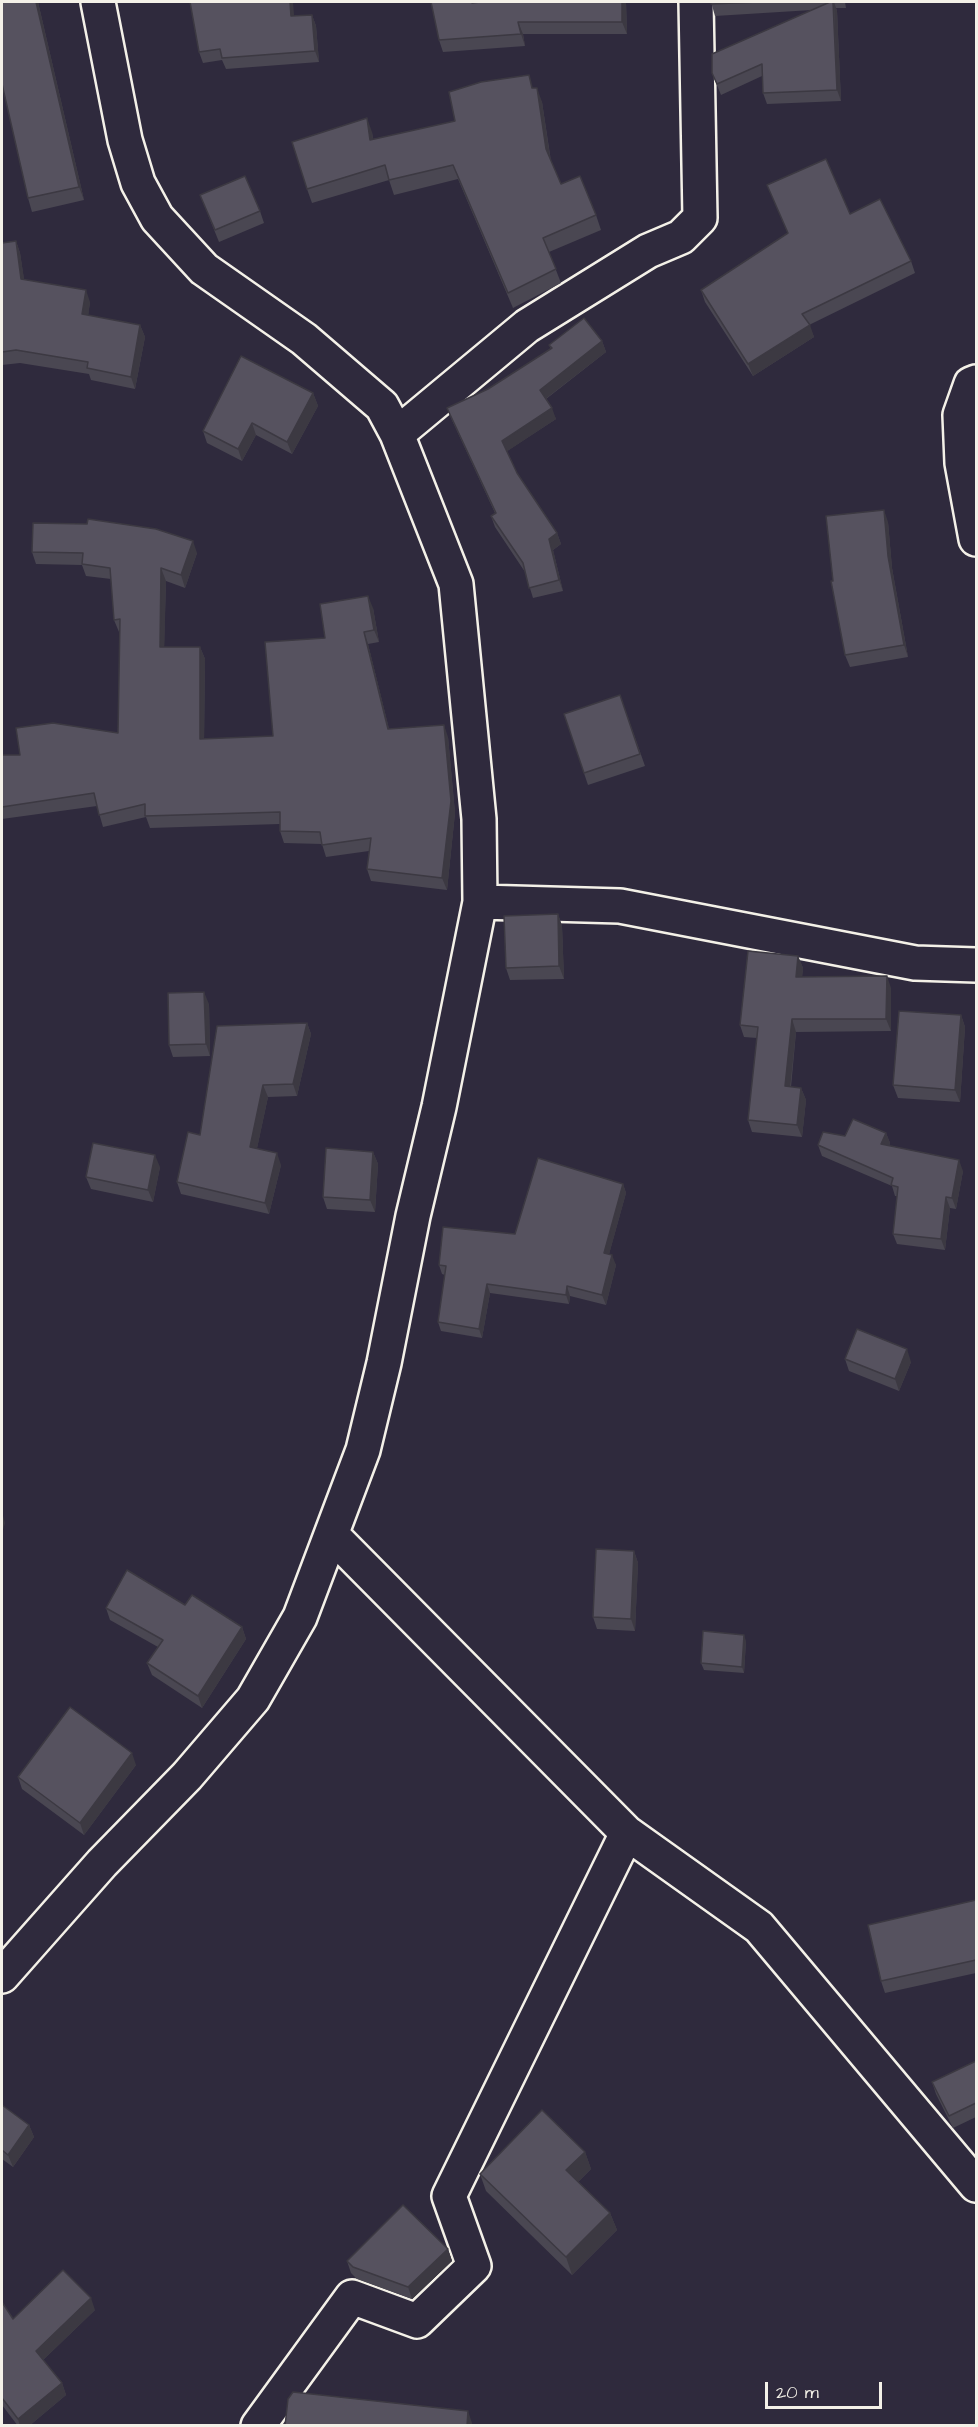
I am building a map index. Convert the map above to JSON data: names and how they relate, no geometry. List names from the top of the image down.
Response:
{
  "scale_bar": "20 m"
}
